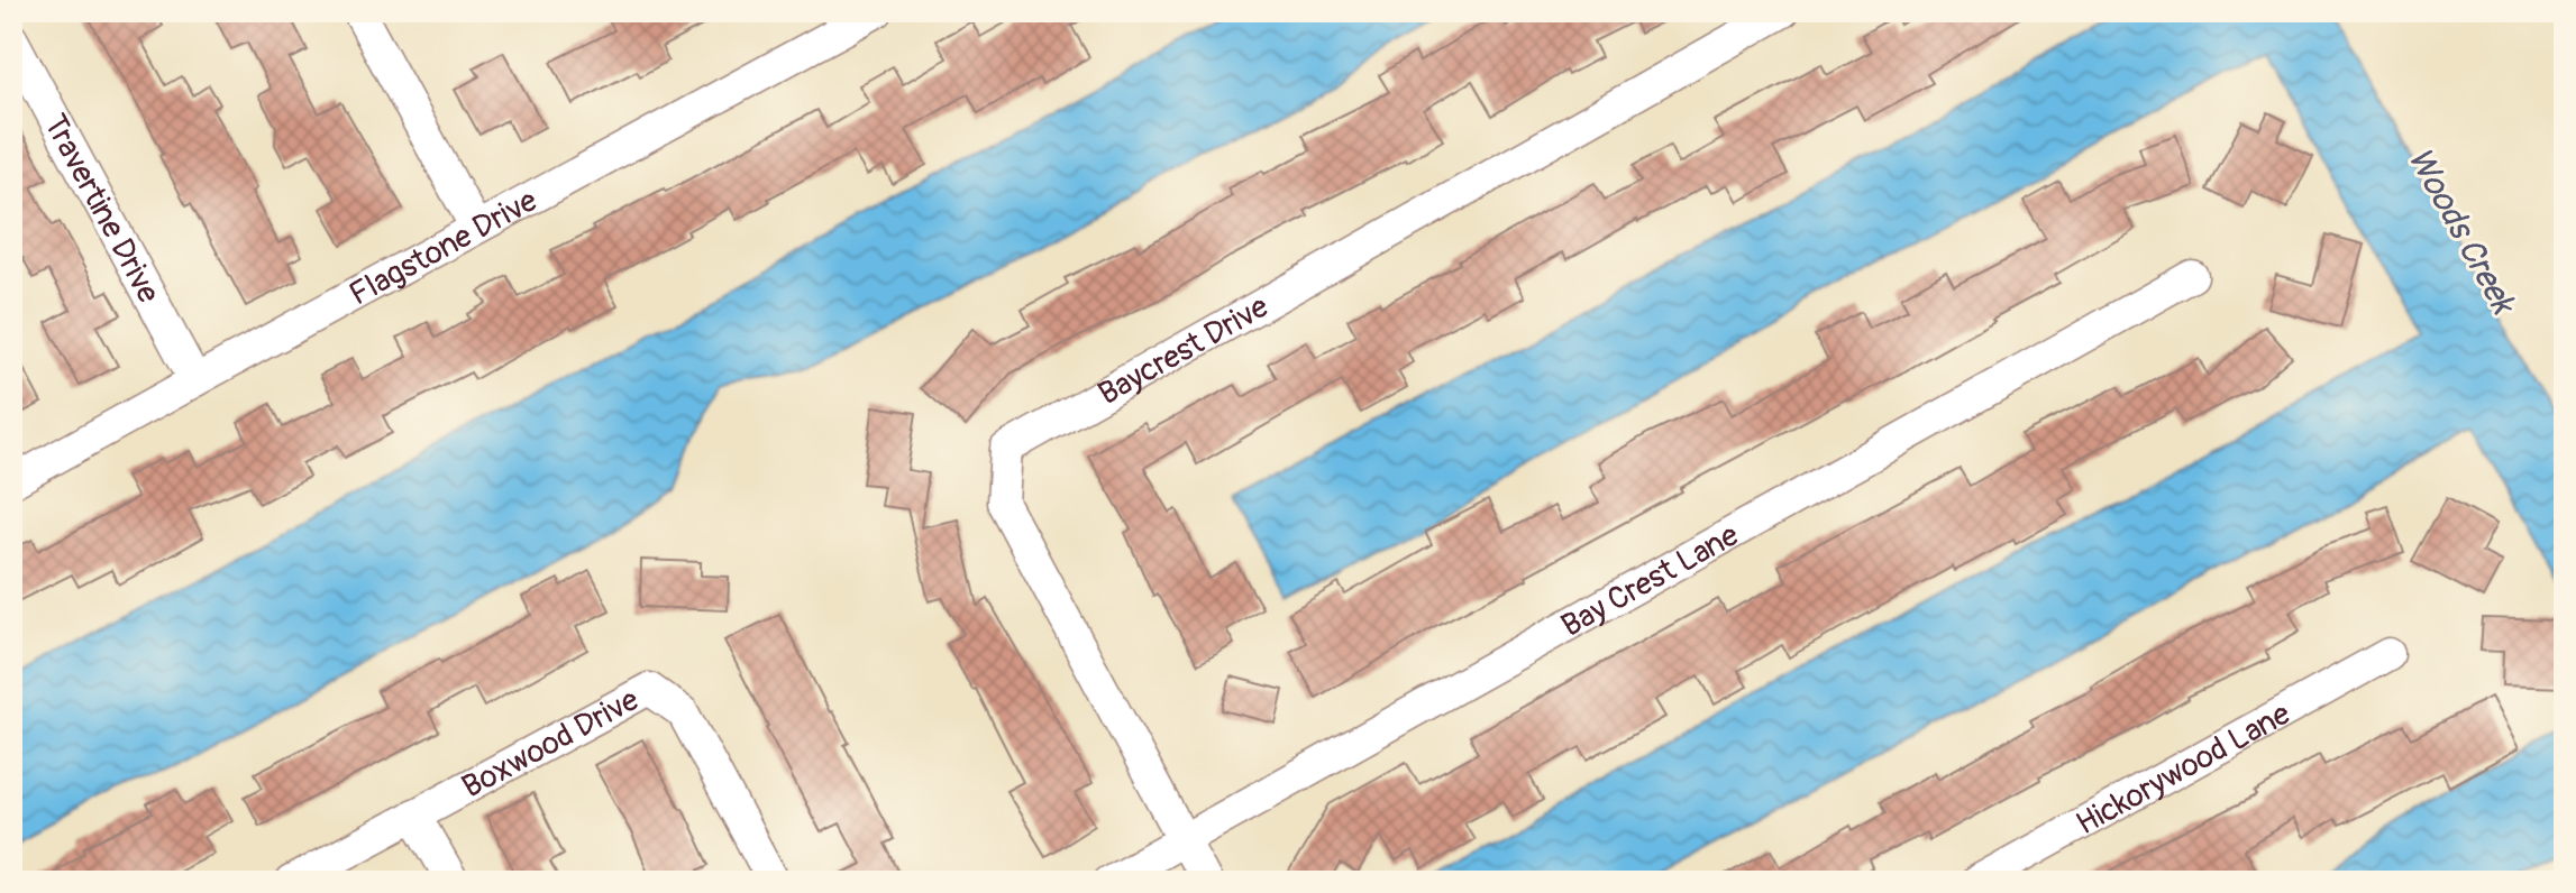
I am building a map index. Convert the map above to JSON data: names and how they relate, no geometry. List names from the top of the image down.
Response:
{
  "streets": {
    "street": [
      "Travertine Drive",
      "Flagstone Drive",
      "Baycrest Drive",
      "Bay Crest Lane",
      "Boxwood Drive",
      "Hickorywood Lane"
    ]
  },
  "crossings": [
    ["Travertine Drive", "Flagstone Drive"],
    ["Baycrest Drive", "Bay Crest Lane"]
  ],
  "water": ["Woods Creek"]
}
